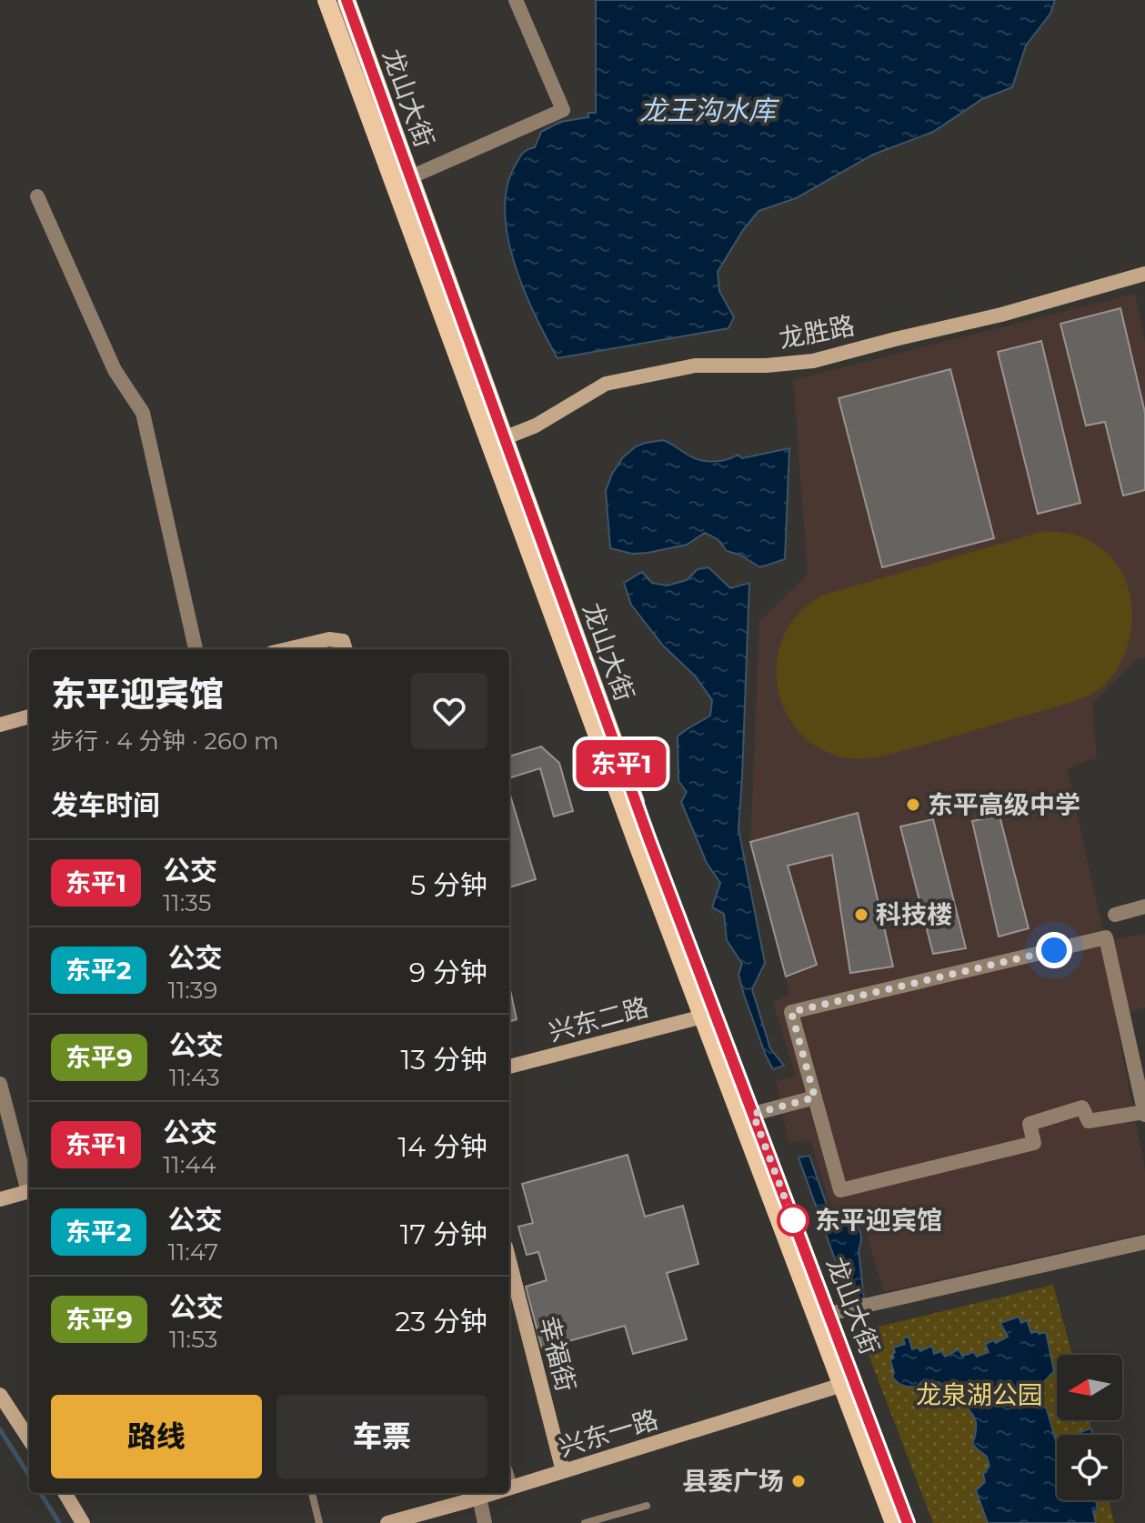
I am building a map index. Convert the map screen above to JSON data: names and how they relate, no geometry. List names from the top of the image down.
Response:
{
  "streets": {
    "main road": ["龙山大街"],
    "street": [
      "龙胜路",
      "兴东二路",
      "幸福街",
      "兴东一路"
    ]
  },
  "crossings": [
    ["龙山大街", "龙胜路"],
    ["龙山大街", "兴东二路"],
    ["龙山大街", "兴东一路"],
    ["幸福街", "兴东一路"]
  ],
  "water": ["龙王沟水库"],
  "parks": ["龙泉湖公园"],
  "places": [
    "东平高级中学",
    "科技楼",
    "东平迎宾馆",
    "县委广场"
  ],
  "lines": ["bus line 东平1"],
  "north": "left",
  "page": {
    "on_map": "东平1",
    "heading": [
      ["东平迎宾馆", "步行 · 4 分钟 · 260 m"],
      "发车时间"
    ],
    "list": [
      {
        "mark": "东平1",
        "name": "公交",
        "note": "11:35",
        "value": "5 分钟"
      },
      {
        "mark": "东平2",
        "name": "公交",
        "note": "11:39",
        "value": "9 分钟"
      },
      {
        "mark": "东平9",
        "name": "公交",
        "note": "11:43",
        "value": "13 分钟"
      },
      {
        "mark": "东平1",
        "name": "公交",
        "note": "11:44",
        "value": "14 分钟"
      },
      {
        "mark": "东平2",
        "name": "公交",
        "note": "11:47",
        "value": "17 分钟"
      },
      {
        "mark": "东平9",
        "name": "公交",
        "note": "11:53",
        "value": "23 分钟"
      }
    ],
    "buttons": ["路线", "车票"]
  }
}
